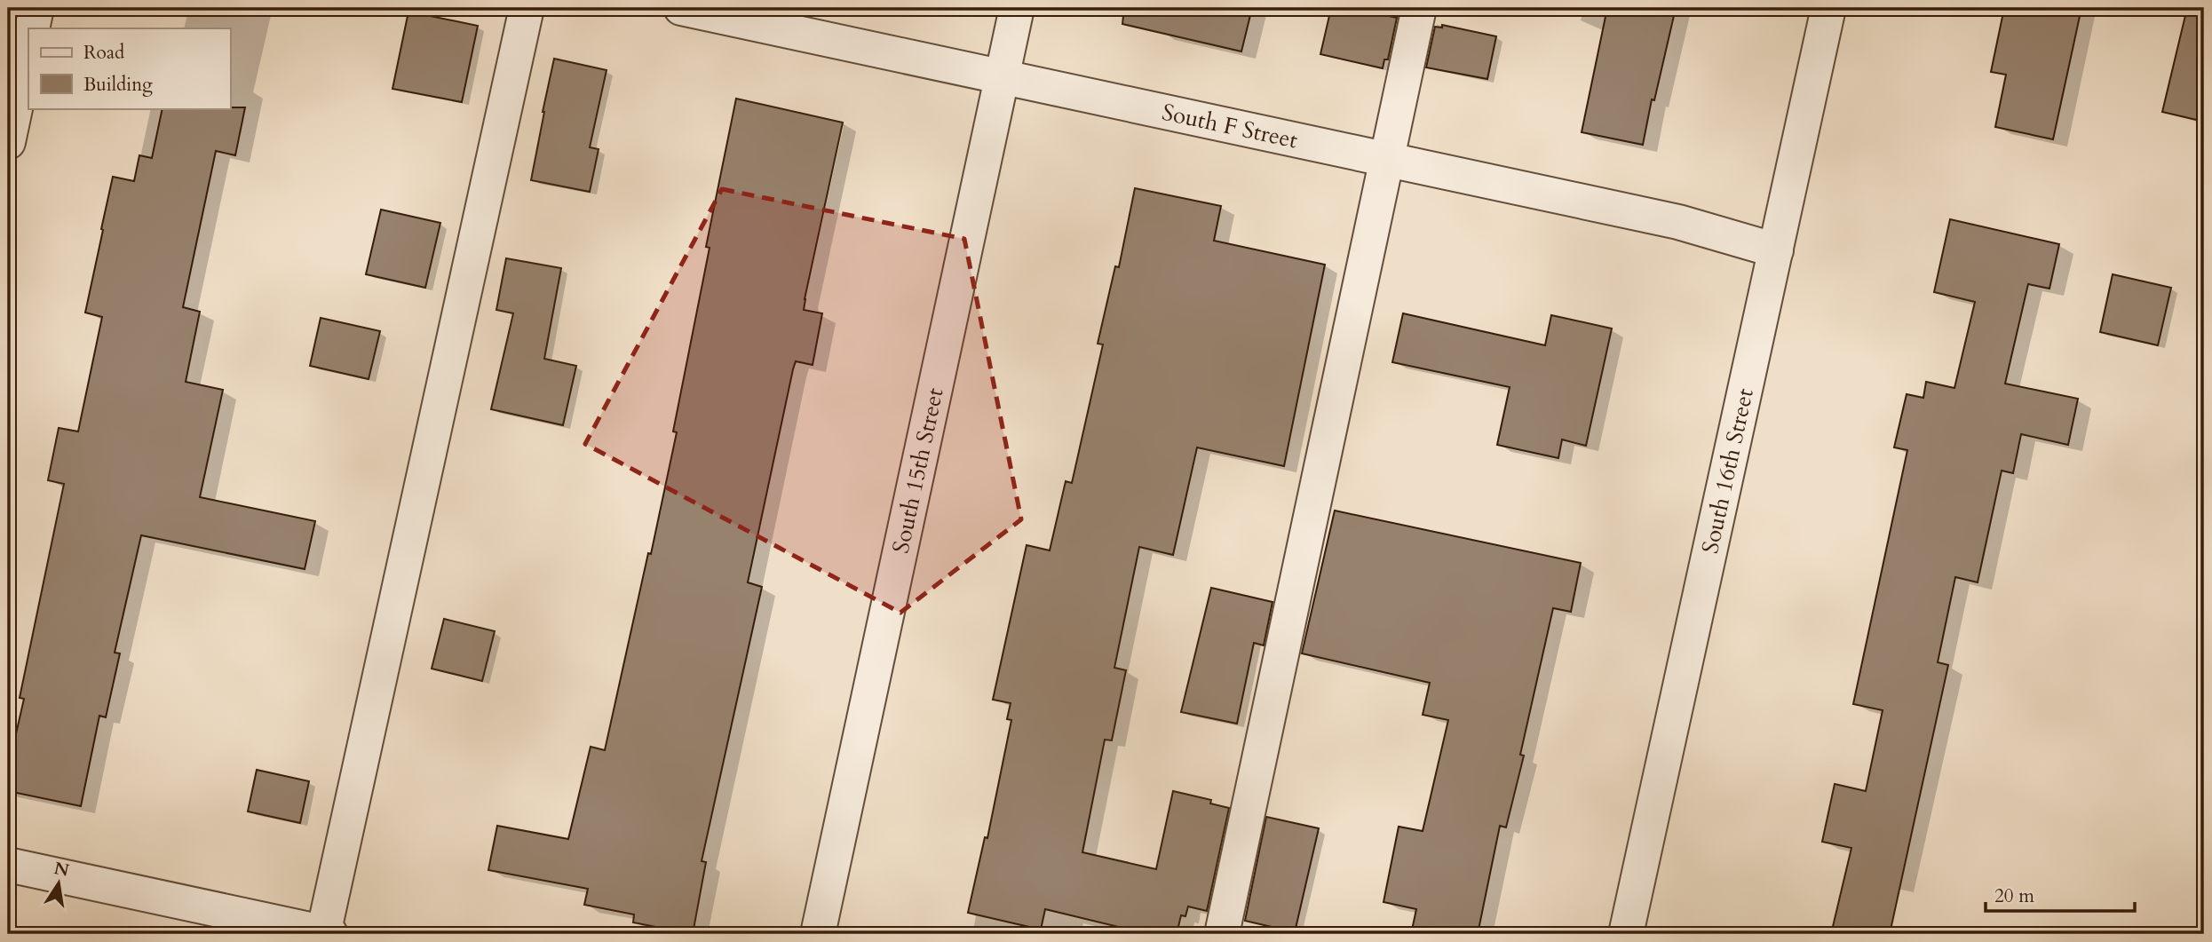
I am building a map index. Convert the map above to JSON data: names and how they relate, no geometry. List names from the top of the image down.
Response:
{
  "streets": {
    "street": ["South F Street", "South 15th Street", "South 16th Street"]
  },
  "crossings": [
    ["South F Street", "South 15th Street"],
    ["South F Street", "South 16th Street"]
  ],
  "legend": ["Road", "Building"],
  "scale_bar": "20 m",
  "north": "top"
}
